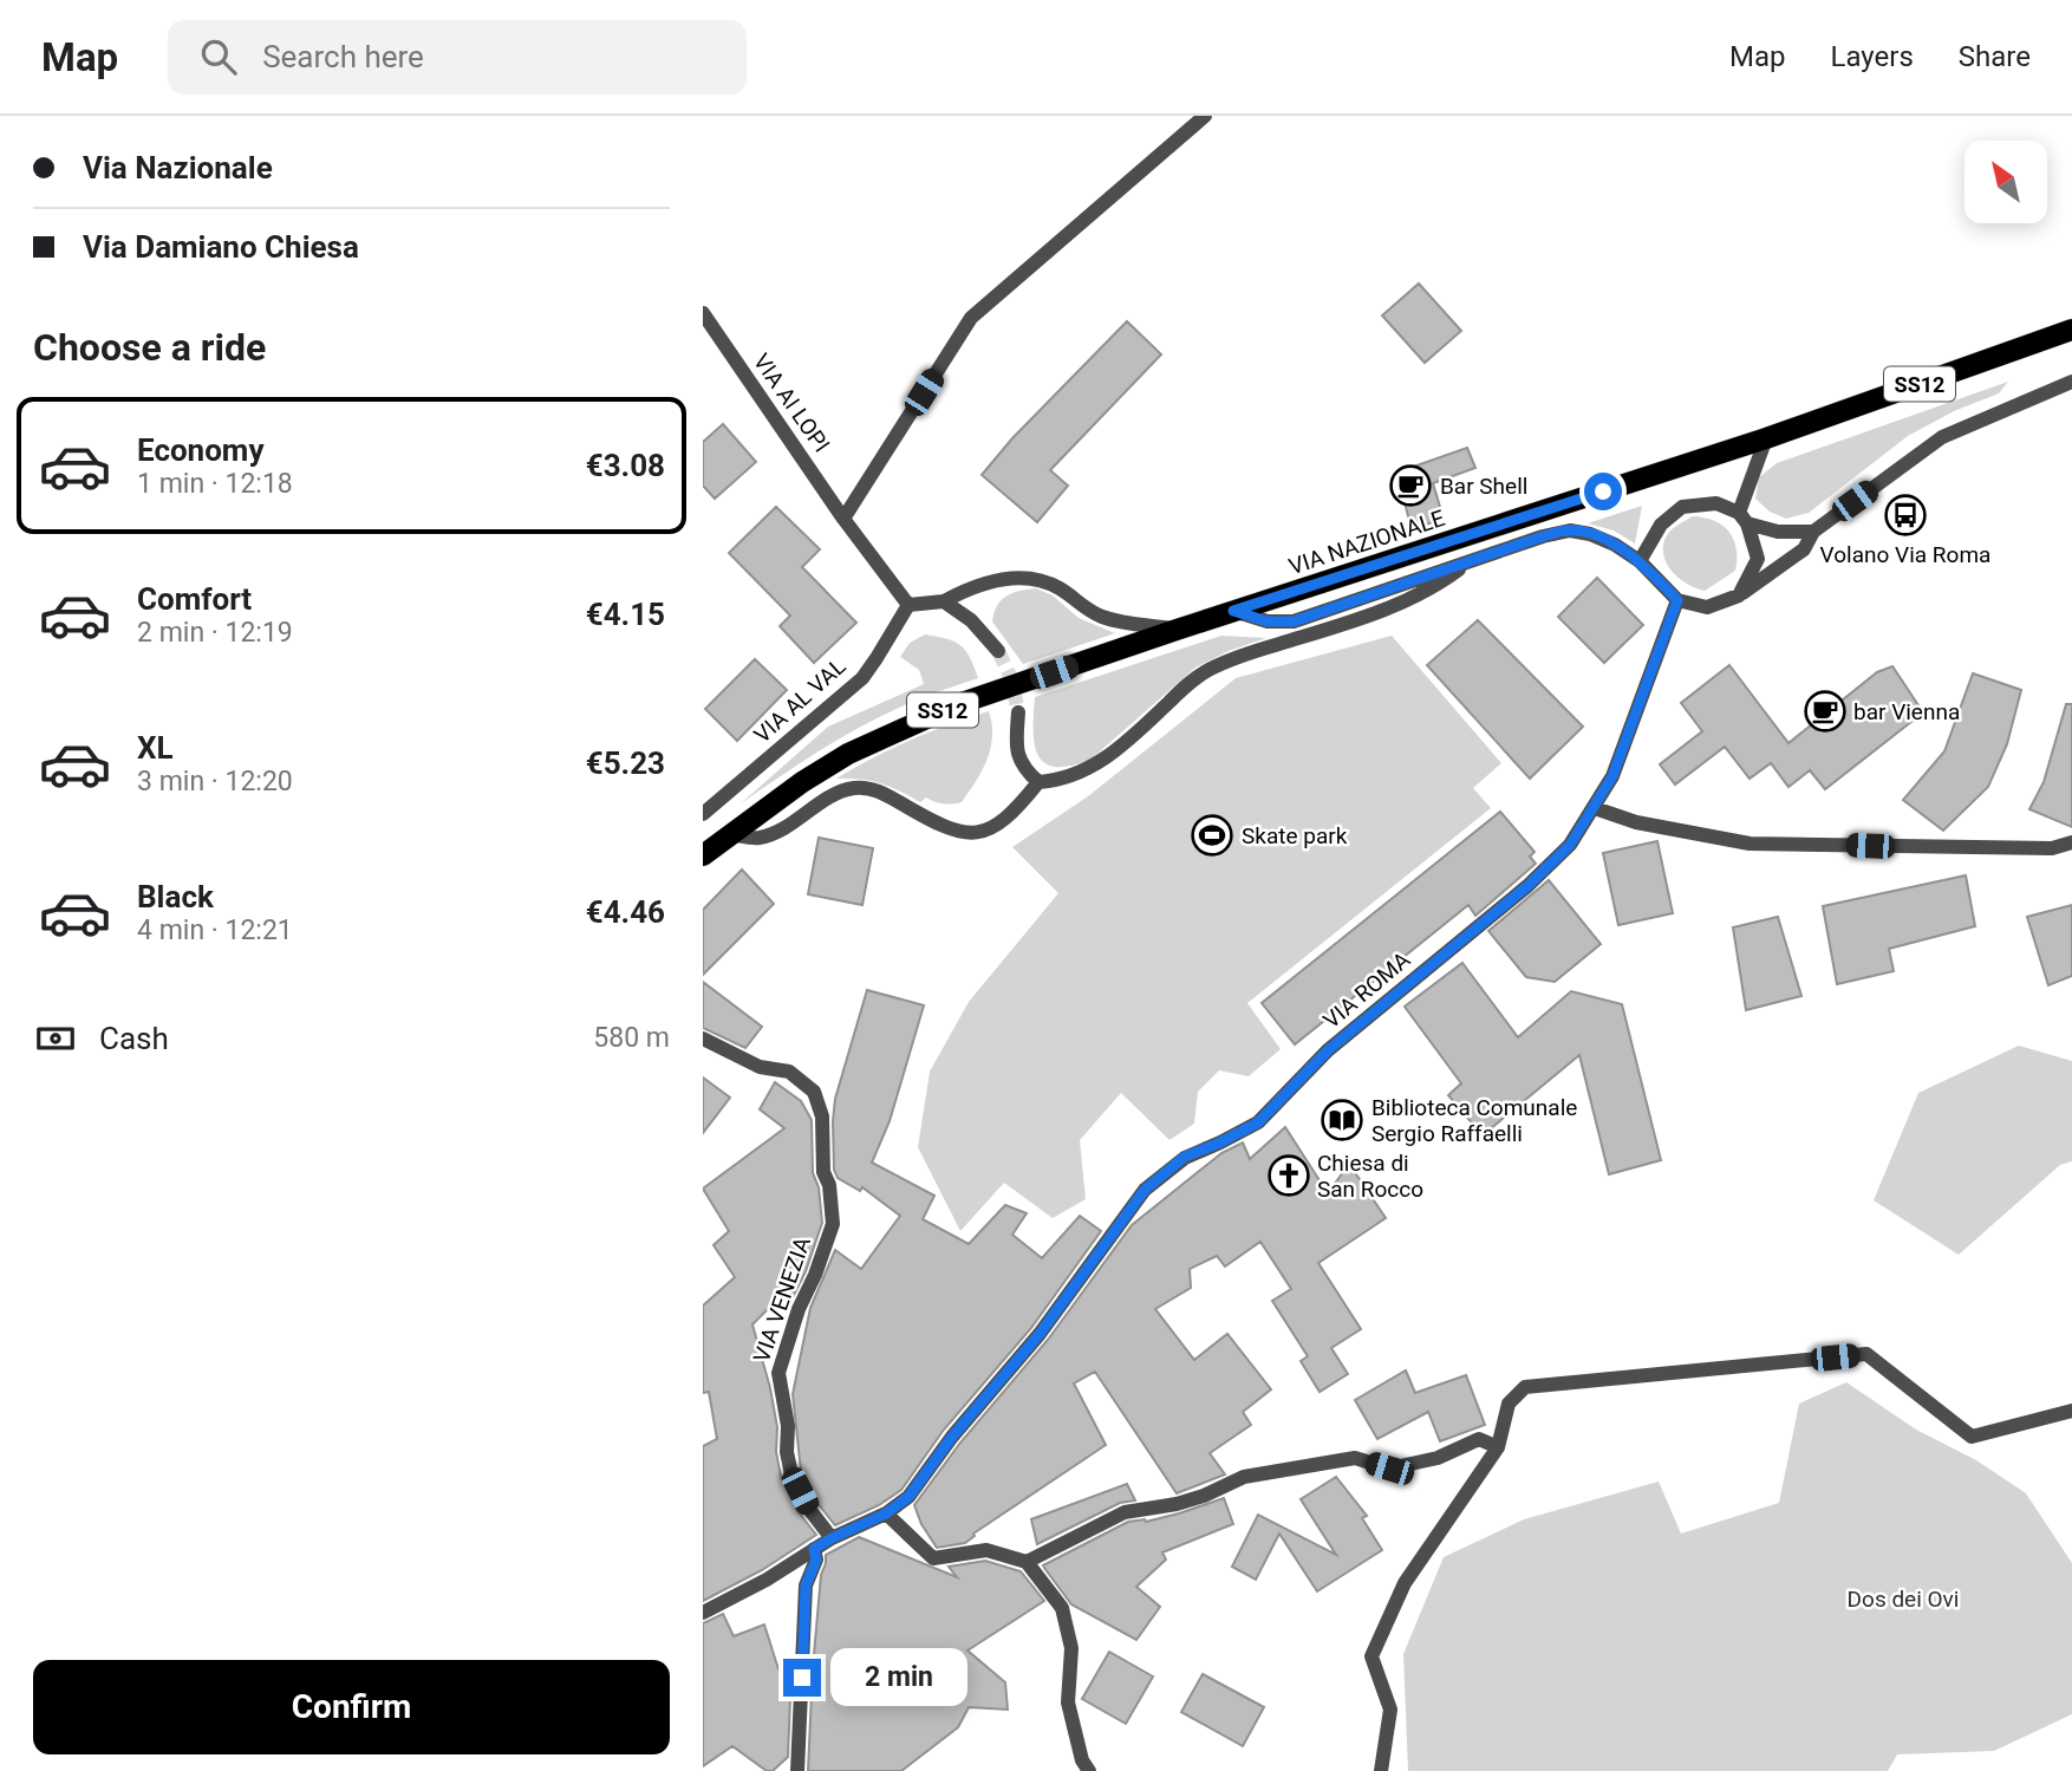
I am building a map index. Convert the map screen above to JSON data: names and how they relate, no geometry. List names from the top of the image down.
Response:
{
  "streets": {
    "main road": ["SS12", "VIA NAZIONALE"],
    "street": [
      "VIA AI LOPI",
      "VIA AL VAL",
      "VIA ROMA",
      "VIA VENEZIA"
    ]
  },
  "crossings": [
    ["VIA AI LOPI", "VIA AL VAL"],
    ["VIA ROMA", "VIA VENEZIA"]
  ],
  "parks": ["Dos dei Ovi"],
  "places": {
    "cafe": ["Bar Shell", "bar Vienna"],
    "bus stop": ["Volano Via Roma"],
    "sports": ["Skate park"],
    "library": ["Biblioteca Comunale Sergio Raffaelli"],
    "church": ["Chiesa di San Rocco"]
  },
  "north": "top left",
  "page": {
    "header": "Map",
    "search": "Search here",
    "nav": ["Map", "Layers", "Share"],
    "banner": ["Via Nazionale", "Via Damiano Chiesa"],
    "heading": "Choose a ride",
    "list": [
      {
        "name": "Economy",
        "note": "1 min · 12:18",
        "value": "€3.08"
      },
      {
        "name": "Comfort",
        "note": "2 min · 12:19",
        "value": "€4.15"
      },
      {
        "name": "XL",
        "note": "3 min · 12:20",
        "value": "€5.23"
      },
      {
        "name": "Black",
        "note": "4 min · 12:21",
        "value": "€4.46"
      }
    ],
    "pay": ["Cash", "580 m"],
    "buttons": "Confirm",
    "bubble": "2 min"
  }
}
